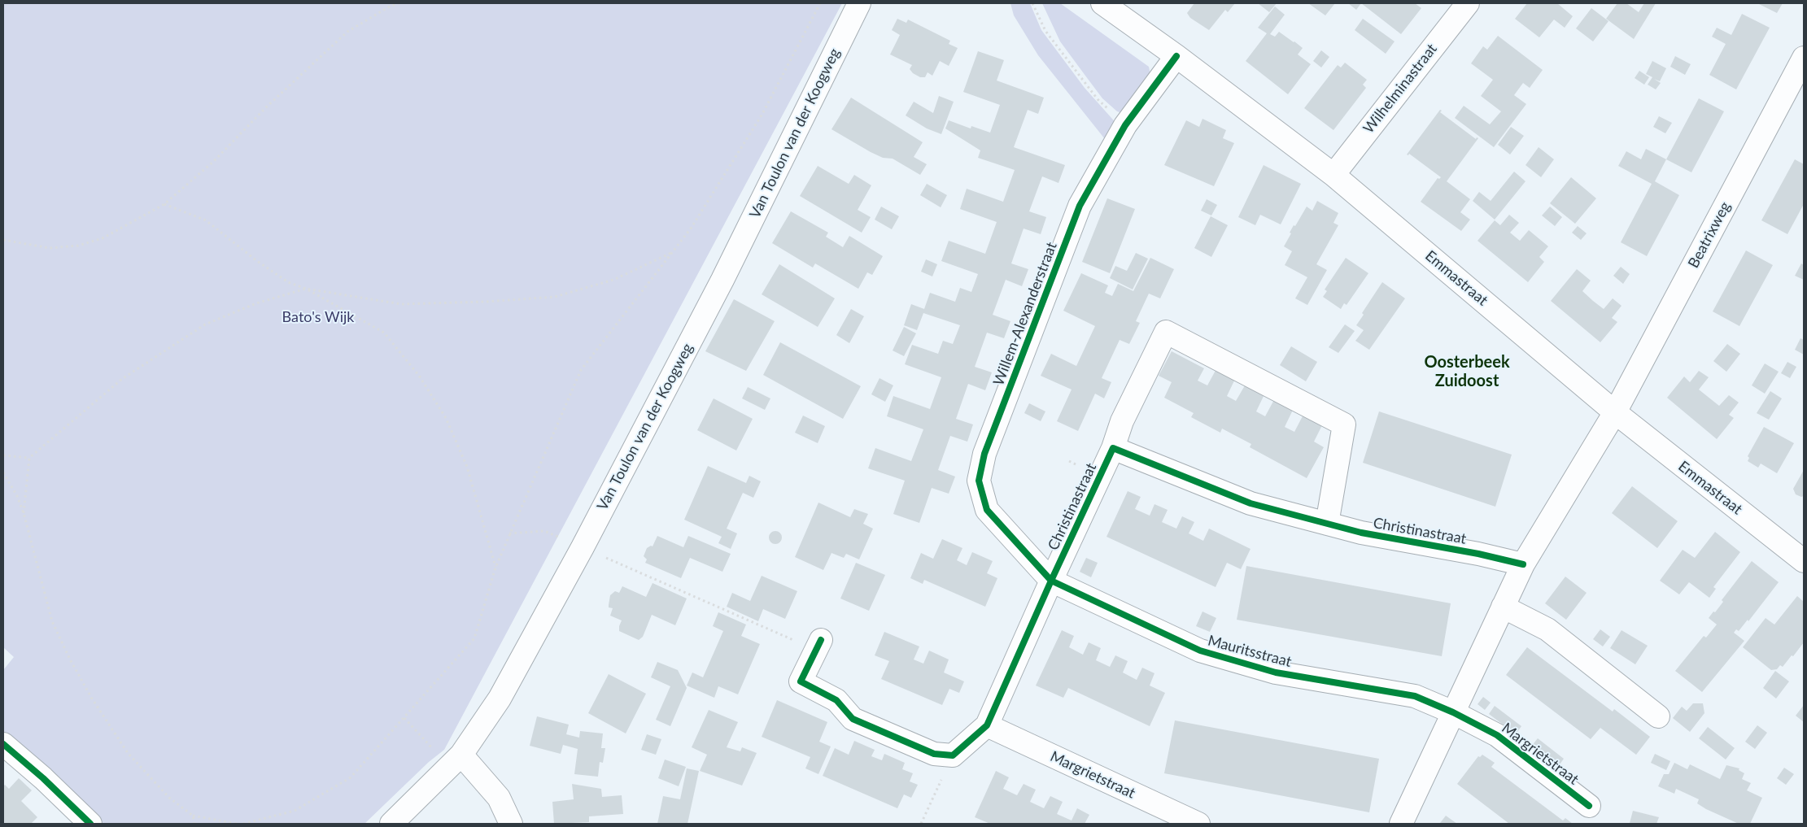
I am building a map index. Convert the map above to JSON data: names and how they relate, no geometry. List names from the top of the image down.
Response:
{
  "streets": {
    "street": [
      "Wilhelminastraat",
      "Van Toulon van der Koogweg",
      "Beatrixweg",
      "Emmastraat",
      "Willem-Alexanderstraat",
      "Christinastraat",
      "Mauritsstraat",
      "Margrietstraat"
    ]
  },
  "crossings": [
    ["Wilhelminastraat", "Emmastraat"],
    ["Beatrixweg", "Emmastraat"],
    ["Emmastraat", "Willem-Alexanderstraat"],
    ["Willem-Alexanderstraat", "Christinastraat"],
    ["Willem-Alexanderstraat", "Mauritsstraat"],
    ["Christinastraat", "Mauritsstraat"],
    ["Christinastraat", "Margrietstraat"],
    ["Mauritsstraat", "Margrietstraat"]
  ],
  "districts": ["Oosterbeek Zuidoost"],
  "parks": ["Bato's Wijk"]
}
